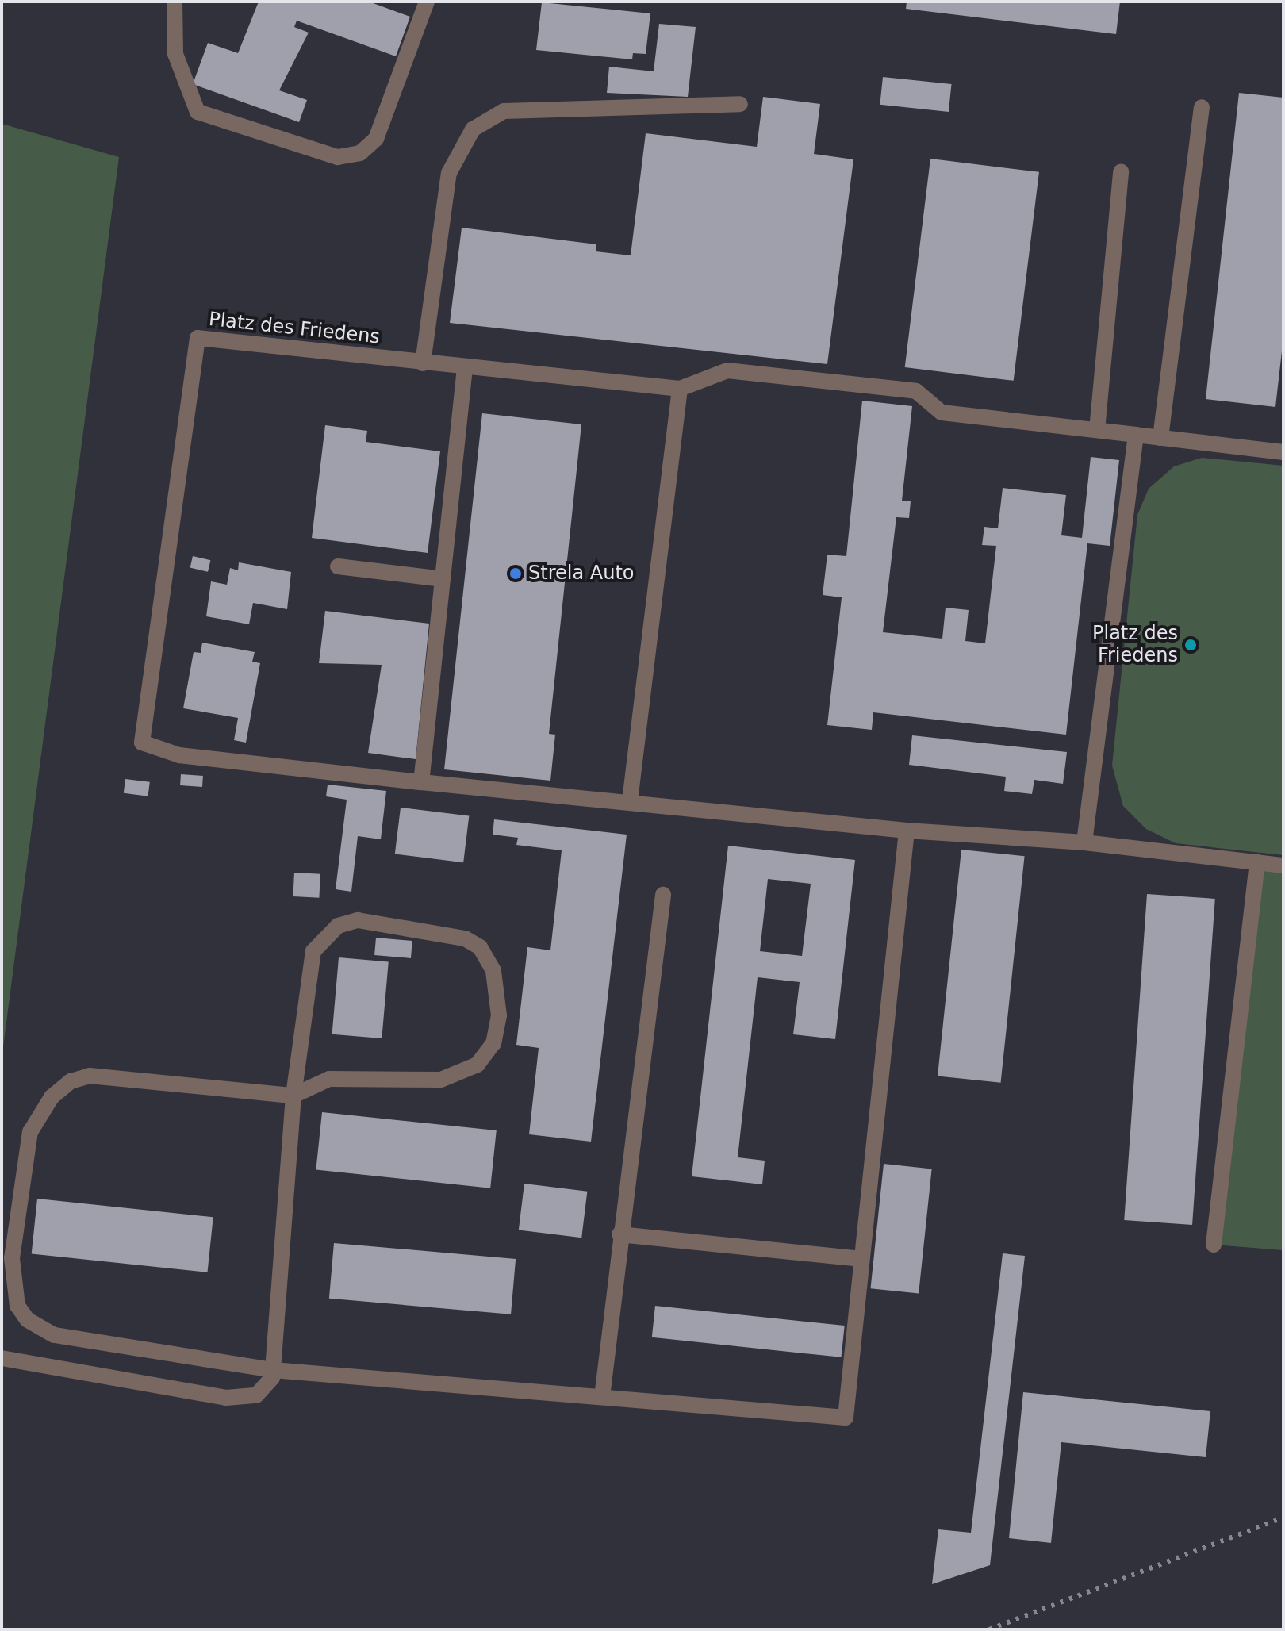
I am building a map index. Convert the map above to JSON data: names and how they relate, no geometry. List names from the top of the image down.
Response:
{
  "streets": {
    "street": ["Platz des Friedens"]
  },
  "places": ["Strela Auto", "Platz des Friedens"]
}
